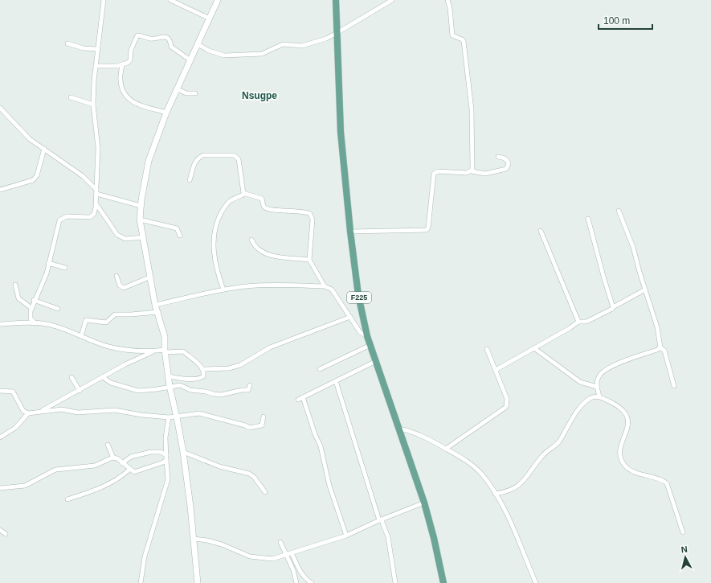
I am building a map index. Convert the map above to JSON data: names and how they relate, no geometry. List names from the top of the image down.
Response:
{
  "streets": {
    "main road": ["F225"]
  },
  "districts": ["Nsugpe"],
  "scale_bar": "100 m",
  "north": "top"
}
